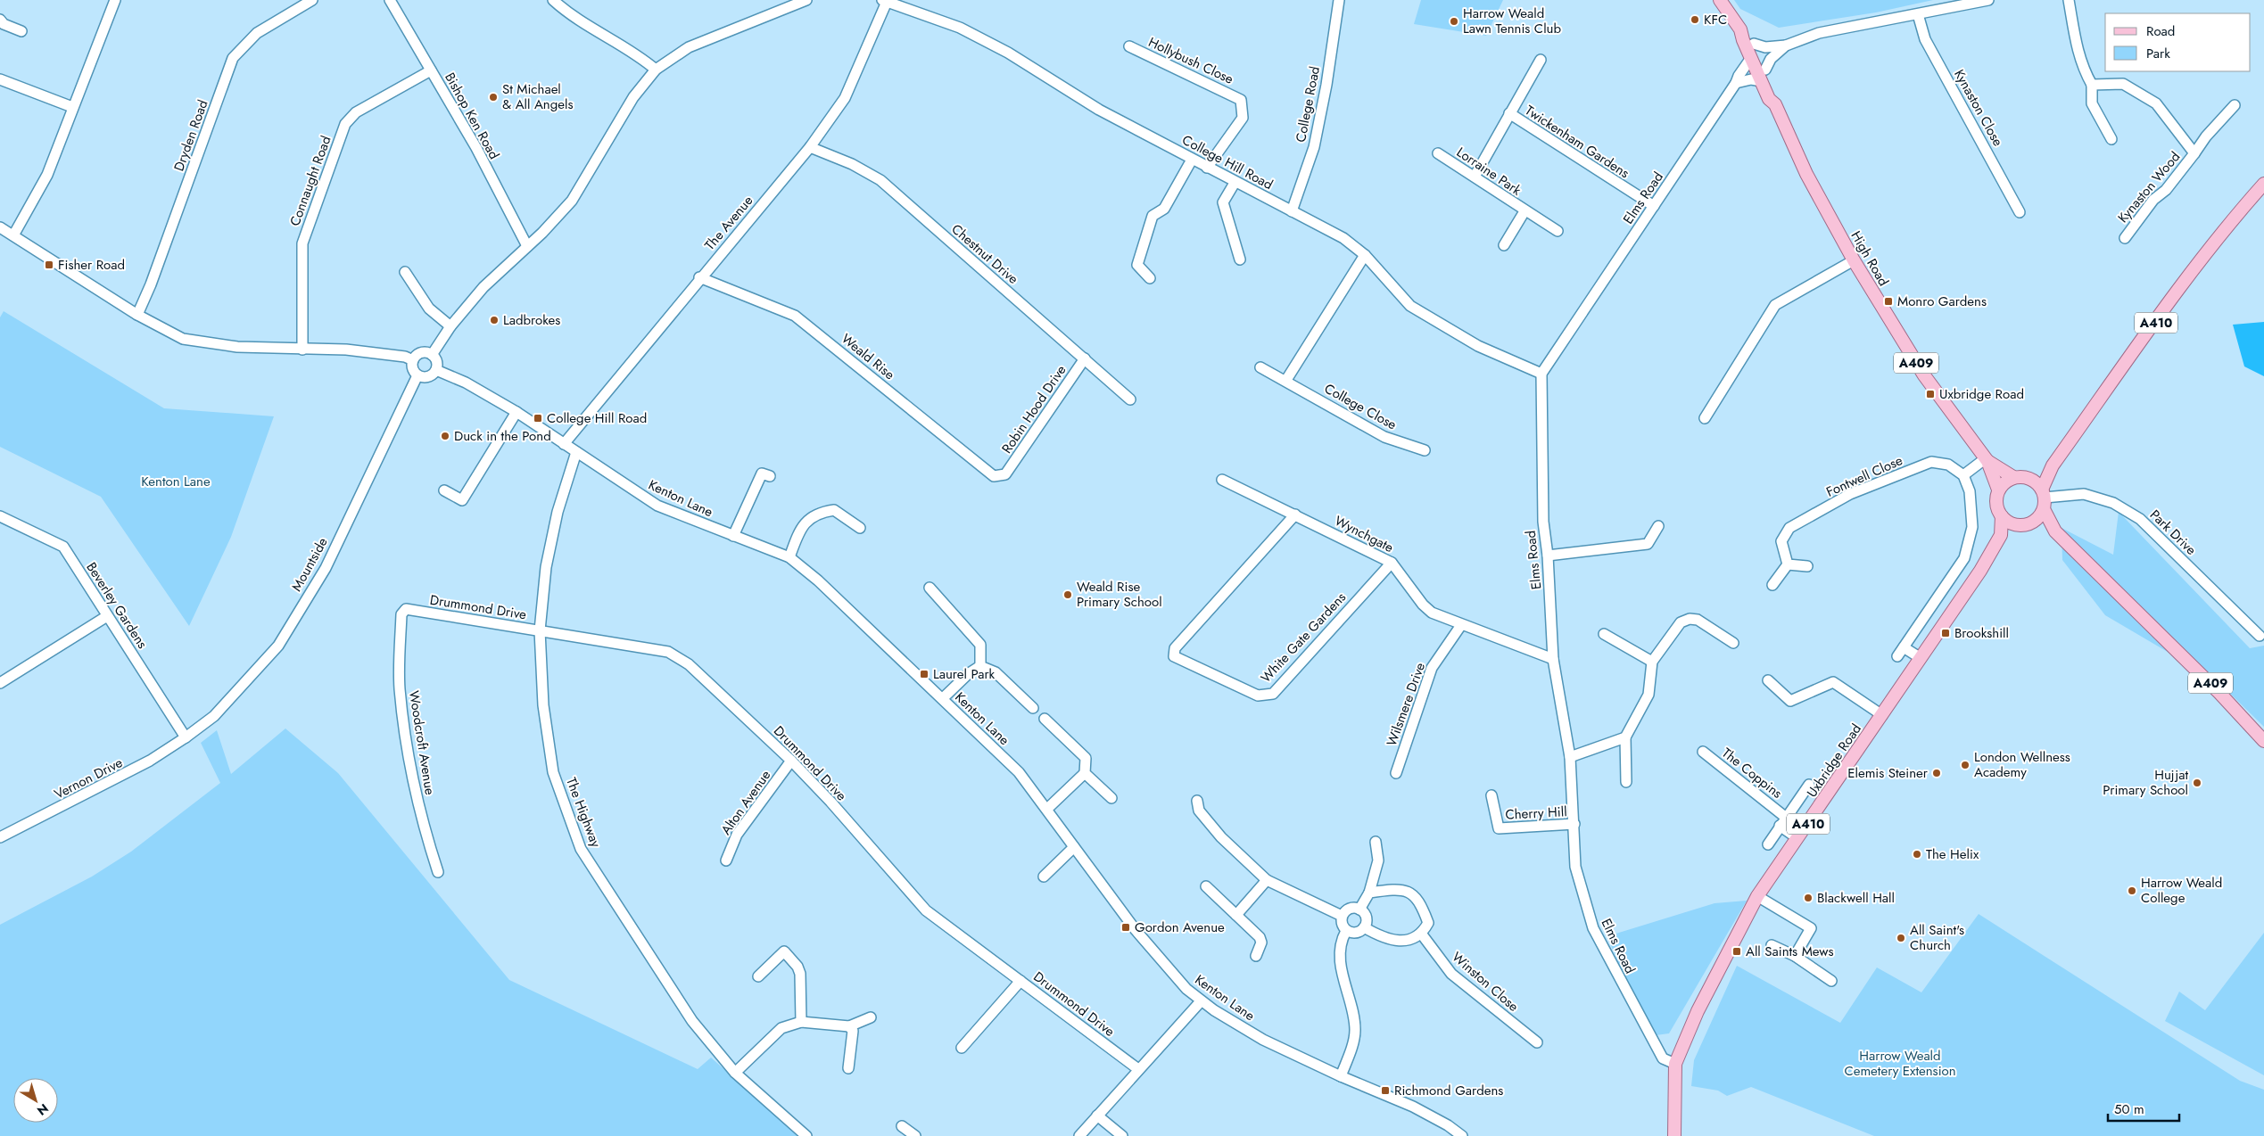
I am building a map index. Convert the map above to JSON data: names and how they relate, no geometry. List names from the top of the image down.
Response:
{
  "streets": {
    "main road": [
      "High Road",
      "A410",
      "A409",
      "Uxbridge Road"
    ],
    "street": [
      "Hollybush Close",
      "College Road",
      "Kynaston Close",
      "Bishop Ken Road",
      "Dryden Road",
      "Twickenham Gardens",
      "College Hill Road",
      "Lorraine Park",
      "Connaught Road",
      "Kynaston Wood",
      "Elms Road",
      "The Avenue",
      "Chestnut Drive",
      "Weald Rise",
      "College Close",
      "Robin Hood Drive",
      "Fontwell Close",
      "Kenton Lane",
      "Park Drive",
      "Wynchgate",
      "Mountside",
      "Beverley Gardens",
      "Drummond Drive",
      "White Gate Gardens",
      "Wilsmere Drive",
      "Woodcroft Avenue",
      "The Coppins",
      "Vernon Drive",
      "Alton Avenue",
      "The Highway",
      "Cherry Hill",
      "Winston Close"
    ]
  },
  "crossings": [
    ["Hollybush Close", "College Hill Road"],
    ["College Road", "College Hill Road"],
    ["Bishop Ken Road", "Connaught Road"],
    ["Twickenham Gardens", "Lorraine Park"],
    ["Twickenham Gardens", "Elms Road"],
    ["College Hill Road", "Elms Road"],
    ["College Hill Road", "The Avenue"],
    ["Elms Road", "High Road"],
    ["Elms Road", "Wynchgate"],
    ["Elms Road", "Uxbridge Road"],
    ["Elms Road", "Cherry Hill"],
    ["The Avenue", "Chestnut Drive"],
    ["The Avenue", "Weald Rise"],
    ["The Avenue", "Kenton Lane"],
    ["Chestnut Drive", "Robin Hood Drive"],
    ["High Road", "A410"],
    ["High Road", "A409"],
    ["High Road", "Park Drive"],
    ["High Road", "Uxbridge Road"],
    ["A410", "A409"],
    ["A410", "Park Drive"],
    ["A410", "Uxbridge Road"],
    ["Weald Rise", "Robin Hood Drive"],
    ["A409", "Park Drive"],
    ["A409", "Uxbridge Road"],
    ["Kenton Lane", "Mountside"],
    ["Kenton Lane", "The Highway"],
    ["Park Drive", "Uxbridge Road"],
    ["Wynchgate", "White Gate Gardens"],
    ["Wynchgate", "Wilsmere Drive"],
    ["Mountside", "Beverley Gardens"],
    ["Mountside", "Vernon Drive"],
    ["Beverley Gardens", "Vernon Drive"],
    ["Drummond Drive", "Woodcroft Avenue"],
    ["Drummond Drive", "Alton Avenue"],
    ["Drummond Drive", "The Highway"]
  ],
  "parks": ["Kenton Lane", "Harrow Weald Cemetery Extension"],
  "places": {
    "other": [
      "KFC",
      "Harrow Weald Lawn Tennis Club",
      "St Michael & All Angels",
      "Ladbrokes",
      "Duck in the Pond",
      "Weald Rise Primary School",
      "London Wellness Academy",
      "Elemis Steiner",
      "Hujjat Primary School",
      "The Helix",
      "Harrow Weald College",
      "Blackwell Hall",
      "All Saint's Church"
    ],
    "transit": [
      "Fisher Road",
      "Monro Gardens",
      "Uxbridge Road",
      "College Hill Road",
      "Brookshill",
      "Laurel Park",
      "Gordon Avenue",
      "All Saints Mews",
      "Richmond Gardens"
    ]
  },
  "legend": ["Road", "Park"],
  "scale_bar": "50 m",
  "north": "bottom right"
}
